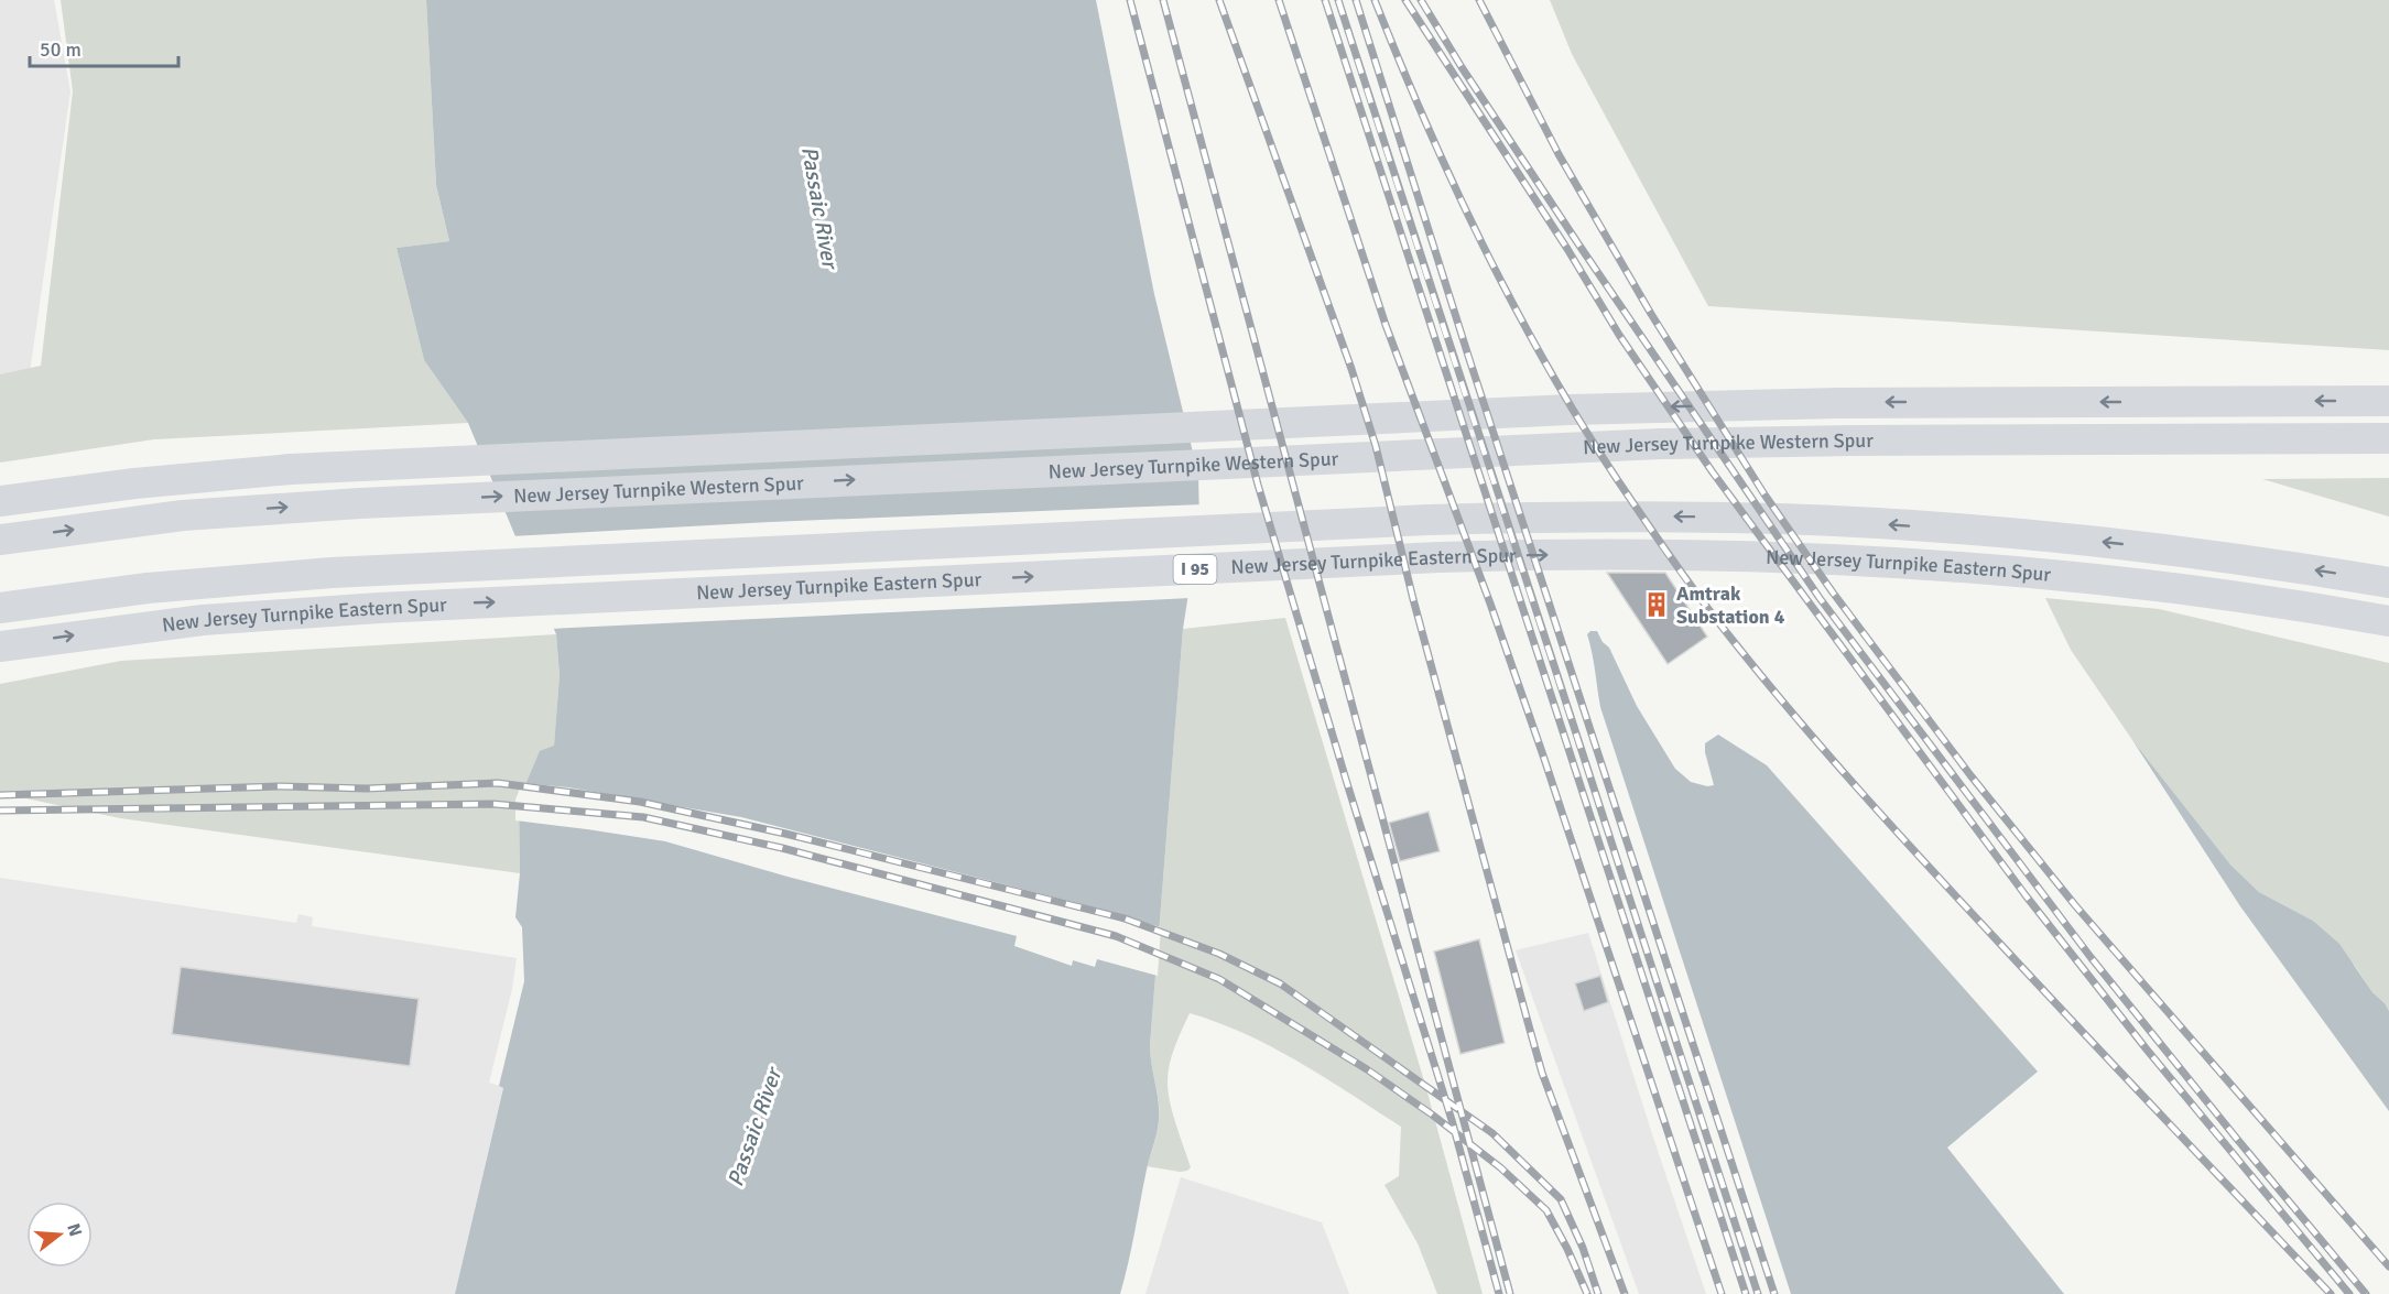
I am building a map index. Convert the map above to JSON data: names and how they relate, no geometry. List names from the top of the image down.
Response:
{
  "streets": {
    "highway": ["New Jersey Turnpike Western Spur", "New Jersey Turnpike Eastern Spur", "I 95"]
  },
  "water": ["Passaic River"],
  "places": {
    "building": ["Amtrak Substation 4"]
  },
  "scale_bar": "50 m",
  "north": "right"
}
